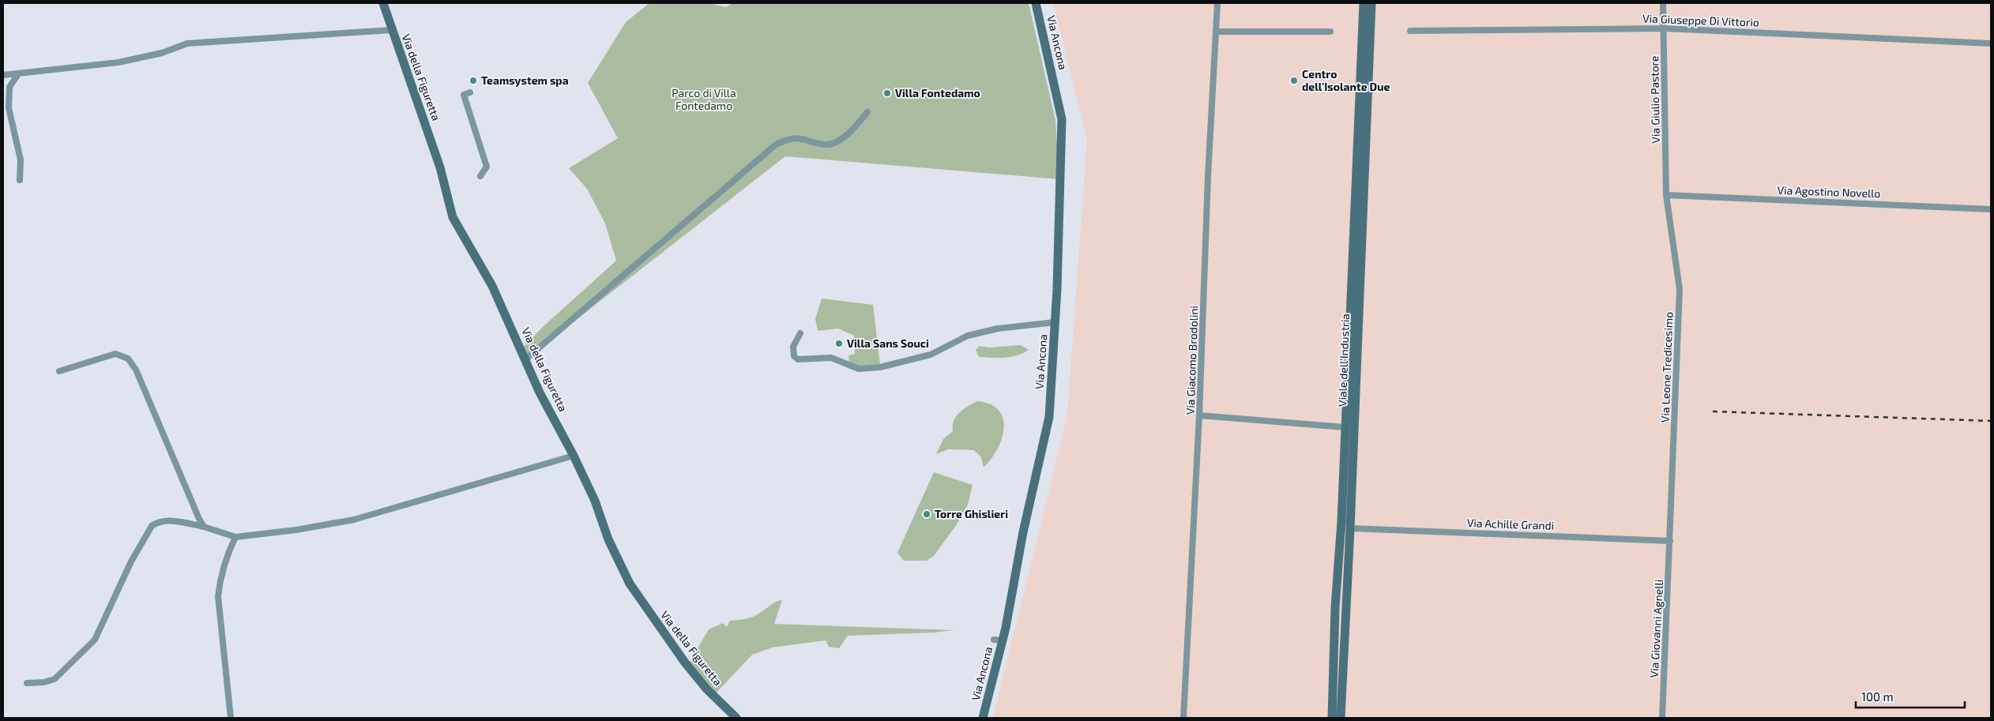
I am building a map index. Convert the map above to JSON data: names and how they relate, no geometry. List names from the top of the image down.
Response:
{
  "streets": {
    "main road": ["Via Ancona", "Via della Figuretta", "Viale dell'Industria"],
    "street": [
      "Via Giuseppe Di Vittorio",
      "Via Giulio Pastore",
      "Via Agostino Novello",
      "Via Giacomo Brodolini",
      "Via Leone Tredicesimo",
      "Via Achille Grandi",
      "Via Giovanni Agnelli"
    ]
  },
  "crossings": [
    ["Via Giuseppe Di Vittorio", "Via Giulio Pastore"],
    ["Via Giulio Pastore", "Via Agostino Novello"],
    ["Via Giulio Pastore", "Via Leone Tredicesimo"],
    ["Via Agostino Novello", "Via Leone Tredicesimo"],
    ["Viale dell'Industria", "Via Achille Grandi"],
    ["Via Leone Tredicesimo", "Via Achille Grandi"],
    ["Via Leone Tredicesimo", "Via Giovanni Agnelli"],
    ["Via Achille Grandi", "Via Giovanni Agnelli"]
  ],
  "parks": ["Parco di Villa Fontedamo"],
  "places": [
    "Teamsystem spa",
    "Centro dell'Isolante Due",
    "Villa Fontedamo",
    "Villa Sans Souci",
    "Torre Ghislieri"
  ],
  "scale_bar": "100 m"
}
